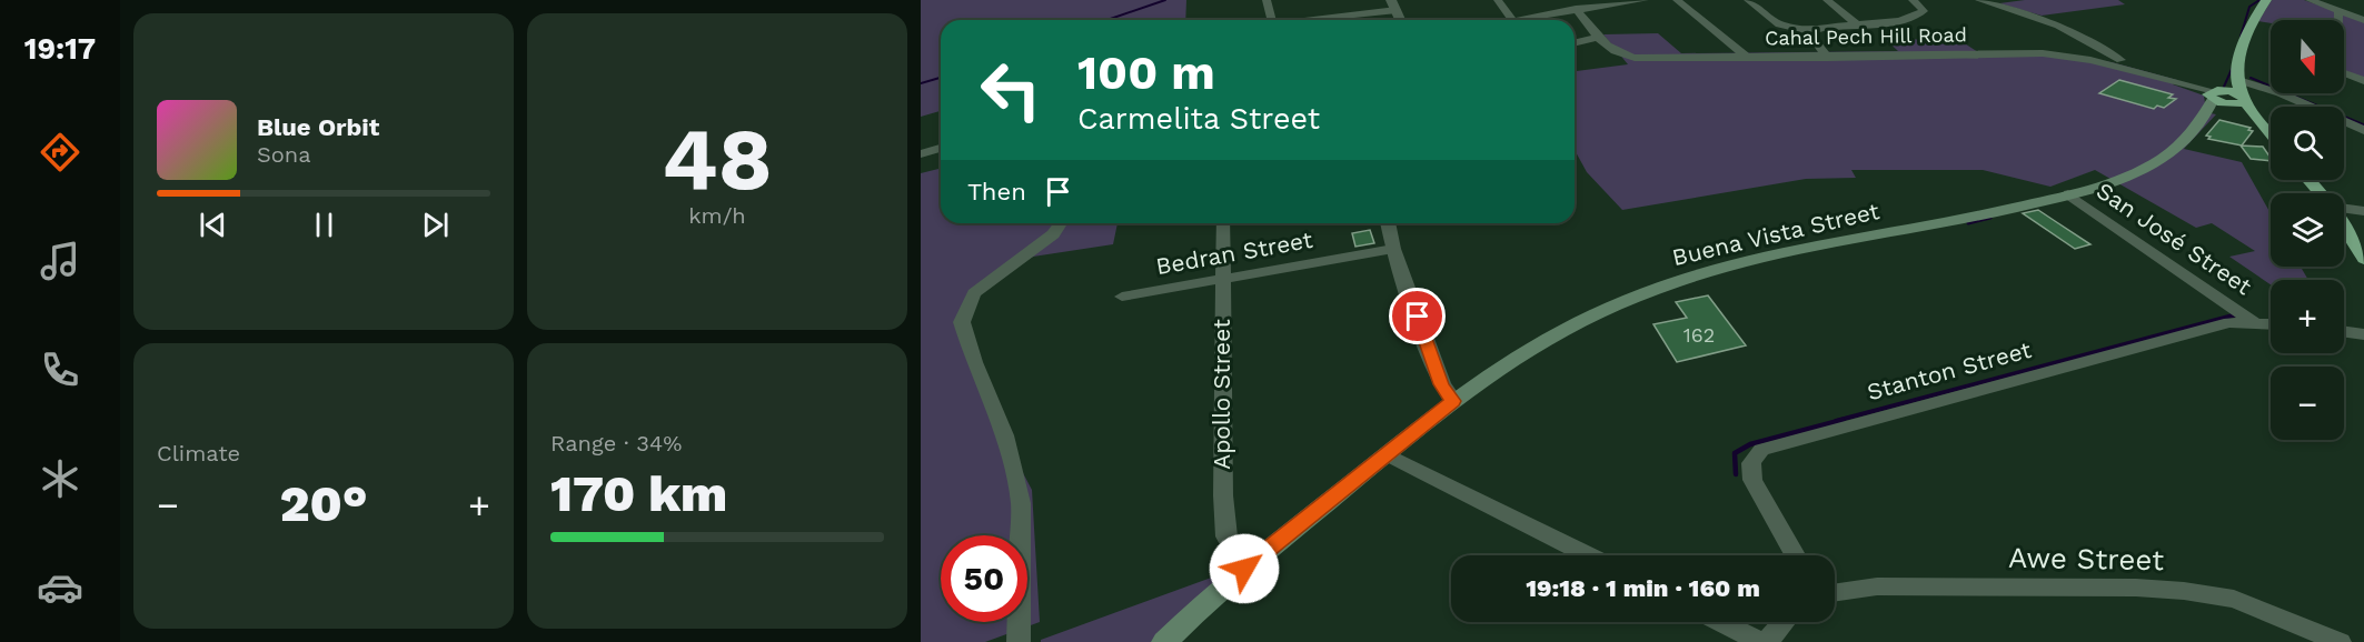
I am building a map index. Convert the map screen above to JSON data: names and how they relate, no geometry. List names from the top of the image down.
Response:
{
  "streets": {
    "main road": ["Buena Vista Street"],
    "street": [
      "Cahal Pech Hill Road",
      "San José Street",
      "Bedran Street",
      "Stanton Street",
      "Apollo Street",
      "Awe Street"
    ]
  },
  "crossings": [
    ["Cahal Pech Hill Road", "Buena Vista Street"],
    ["Buena Vista Street", "San José Street"],
    ["Buena Vista Street", "Apollo Street"],
    ["San José Street", "Stanton Street"],
    ["Bedran Street", "Apollo Street"]
  ],
  "house_numbers": ["162"],
  "north": "bottom",
  "page": {
    "tabs": "19:17",
    "tile": [
      ["48", "km/h"],
      "Climate",
      ["Range · 34%", "170 km"]
    ],
    "map_buttons": ["+", "−"],
    "turn": ["100 m", "Carmelita Street"],
    "song": ["Blue Orbit", "Sona"],
    "then": "Then",
    "heat": ["−", "20°", "+"],
    "limit": "50",
    "trip": "19:18 · 1 min · 160 m"
  }
}
